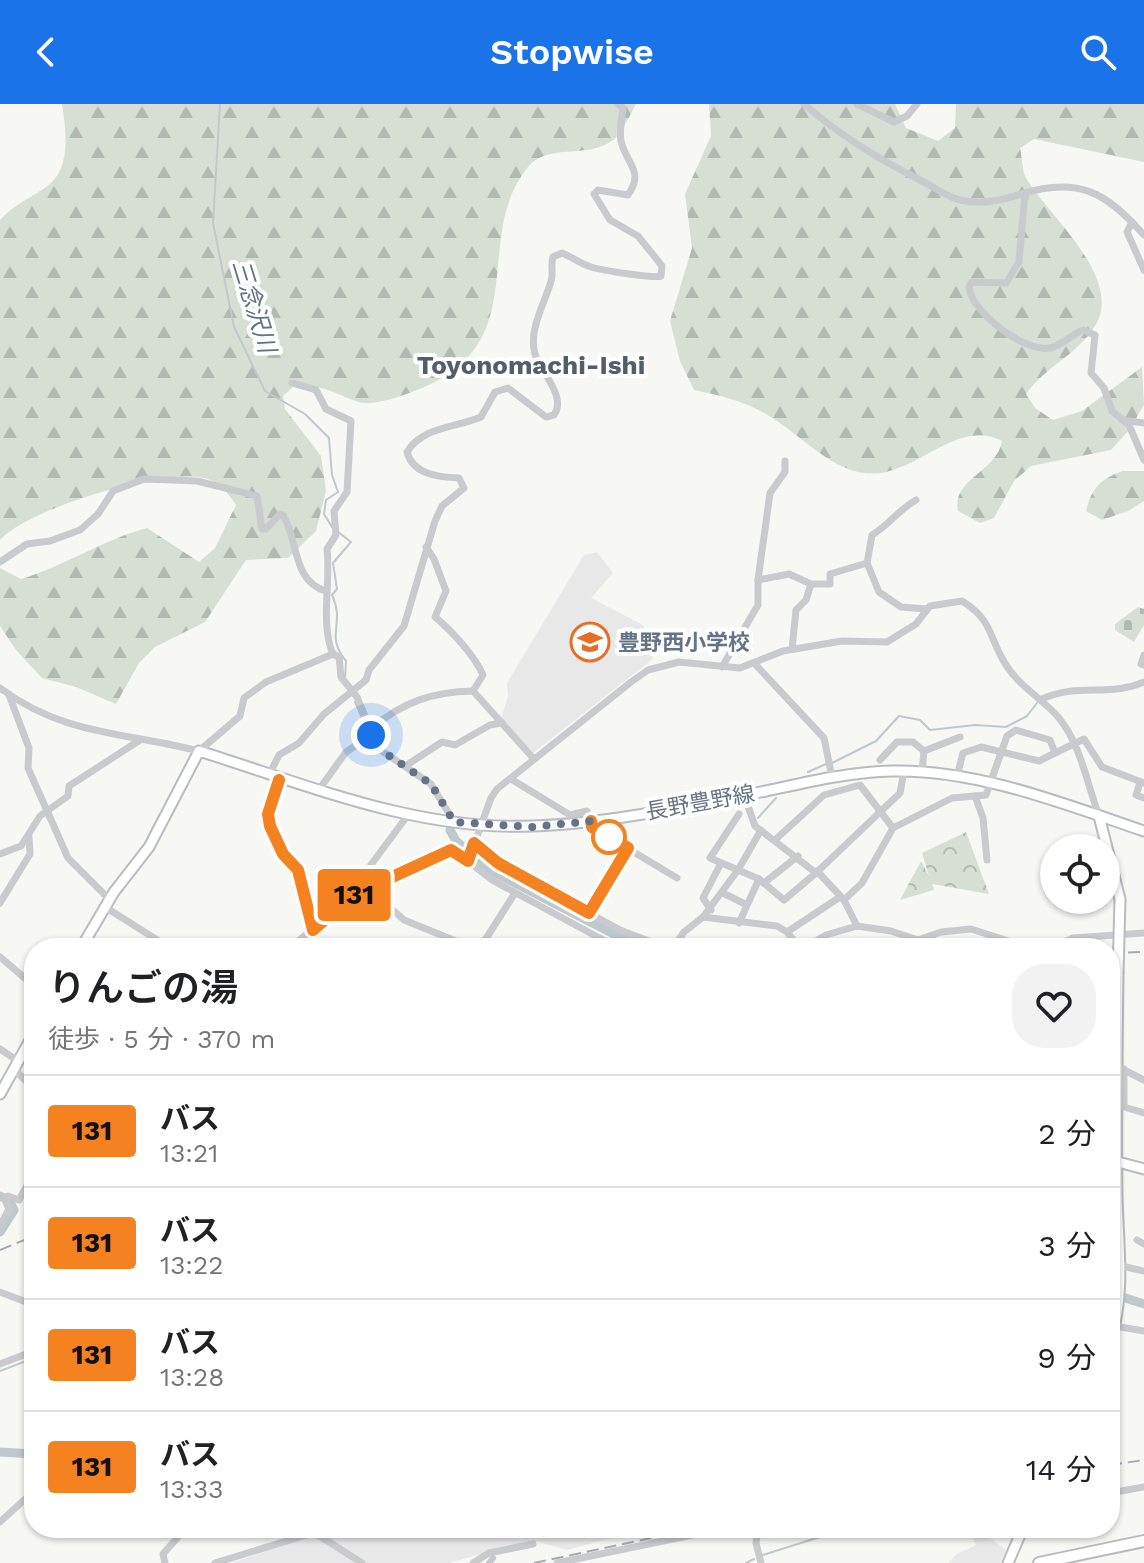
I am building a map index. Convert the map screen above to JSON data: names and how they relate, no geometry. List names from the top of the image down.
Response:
{
  "streets": {
    "main road": ["長野豊野線"]
  },
  "districts": ["Toyonomachi-Ishi"],
  "water": ["三念沢川"],
  "places": {
    "school or university": ["豊野西小学校"]
  },
  "lines": ["bus line 131"],
  "page": {
    "header": "Stopwise",
    "on_map": "131",
    "heading": ["りんごの湯", "徒歩 · 5 分 · 370 m"],
    "list": [
      {
        "mark": "131",
        "name": "バス",
        "note": "13:21",
        "value": "2 分"
      },
      {
        "mark": "131",
        "name": "バス",
        "note": "13:22",
        "value": "3 分"
      },
      {
        "mark": "131",
        "name": "バス",
        "note": "13:28",
        "value": "9 分"
      },
      {
        "mark": "131",
        "name": "バス",
        "note": "13:33",
        "value": "14 分"
      }
    ]
  }
}
